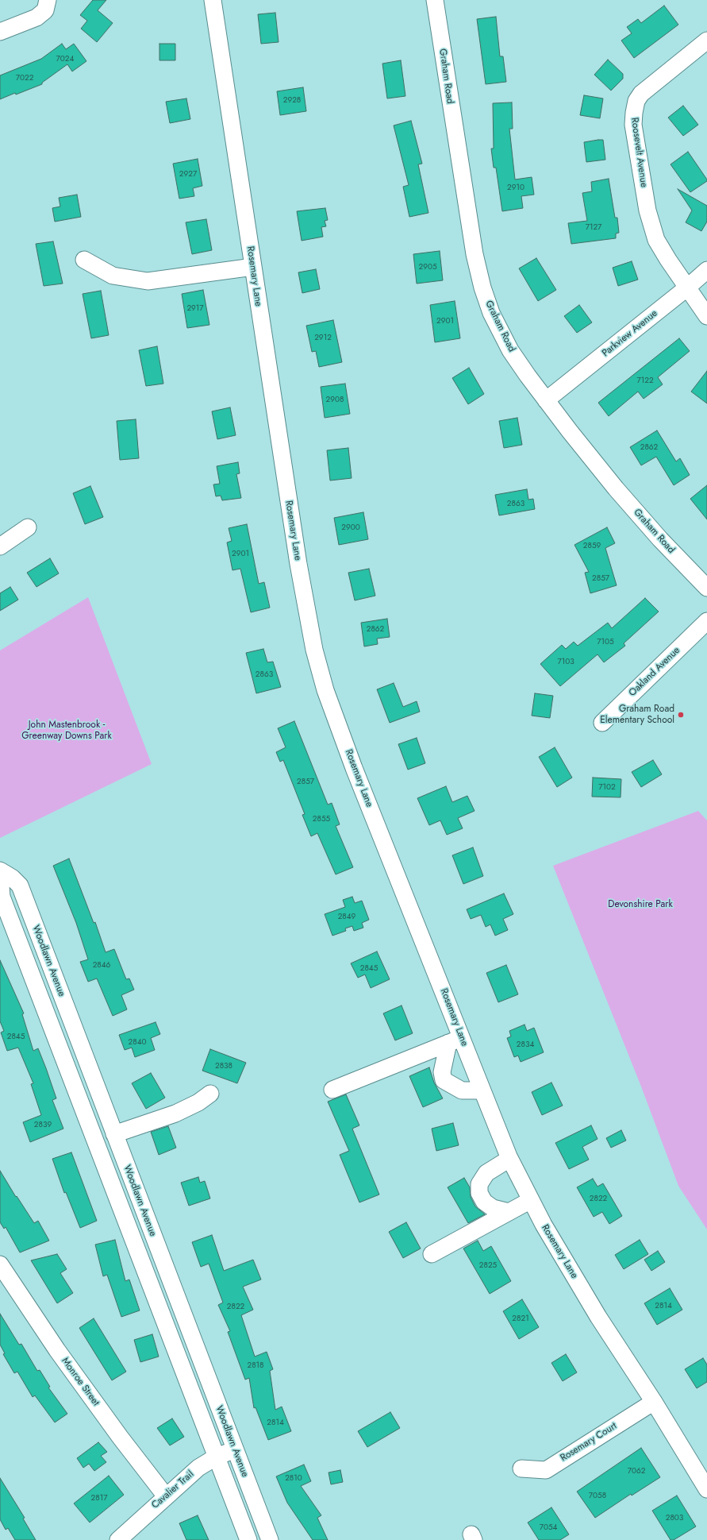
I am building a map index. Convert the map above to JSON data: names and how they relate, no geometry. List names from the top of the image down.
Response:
{
  "streets": {
    "street": [
      "Graham Road",
      "Roosevelt Avenue",
      "Rosemary Lane",
      "Parkview Avenue",
      "Oakland Avenue",
      "Woodlawn Avenue",
      "Monroe Street",
      "Rosemary Court",
      "Cavalier Trail"
    ]
  },
  "crossings": [
    ["Graham Road", "Parkview Avenue"],
    ["Roosevelt Avenue", "Parkview Avenue"],
    ["Rosemary Lane", "Rosemary Court"],
    ["Woodlawn Avenue", "Cavalier Trail"],
    ["Monroe Street", "Cavalier Trail"]
  ],
  "parks": ["John Mastenbrook - Greenway Downs Park", "Devonshire Park"],
  "places": ["Graham Road Elementary School"],
  "house_numbers": [
    "7024",
    "7022",
    "2928",
    "2927",
    "2910",
    "7127",
    "2905",
    "2917",
    "2901",
    "2912",
    "7122",
    "2908",
    "2862",
    "2863",
    "2900",
    "2859",
    "2901",
    "2857",
    "2862",
    "7105",
    "7103",
    "2863",
    "2857",
    "7102",
    "2855",
    "2849",
    "2846",
    "2845",
    "2845",
    "2840",
    "2834",
    "2838",
    "2839",
    "2822",
    "2825",
    "2814",
    "2822",
    "2821",
    "2818",
    "2814",
    "7062",
    "2810",
    "7058",
    "2817",
    "2803",
    "7054"
  ]
}
